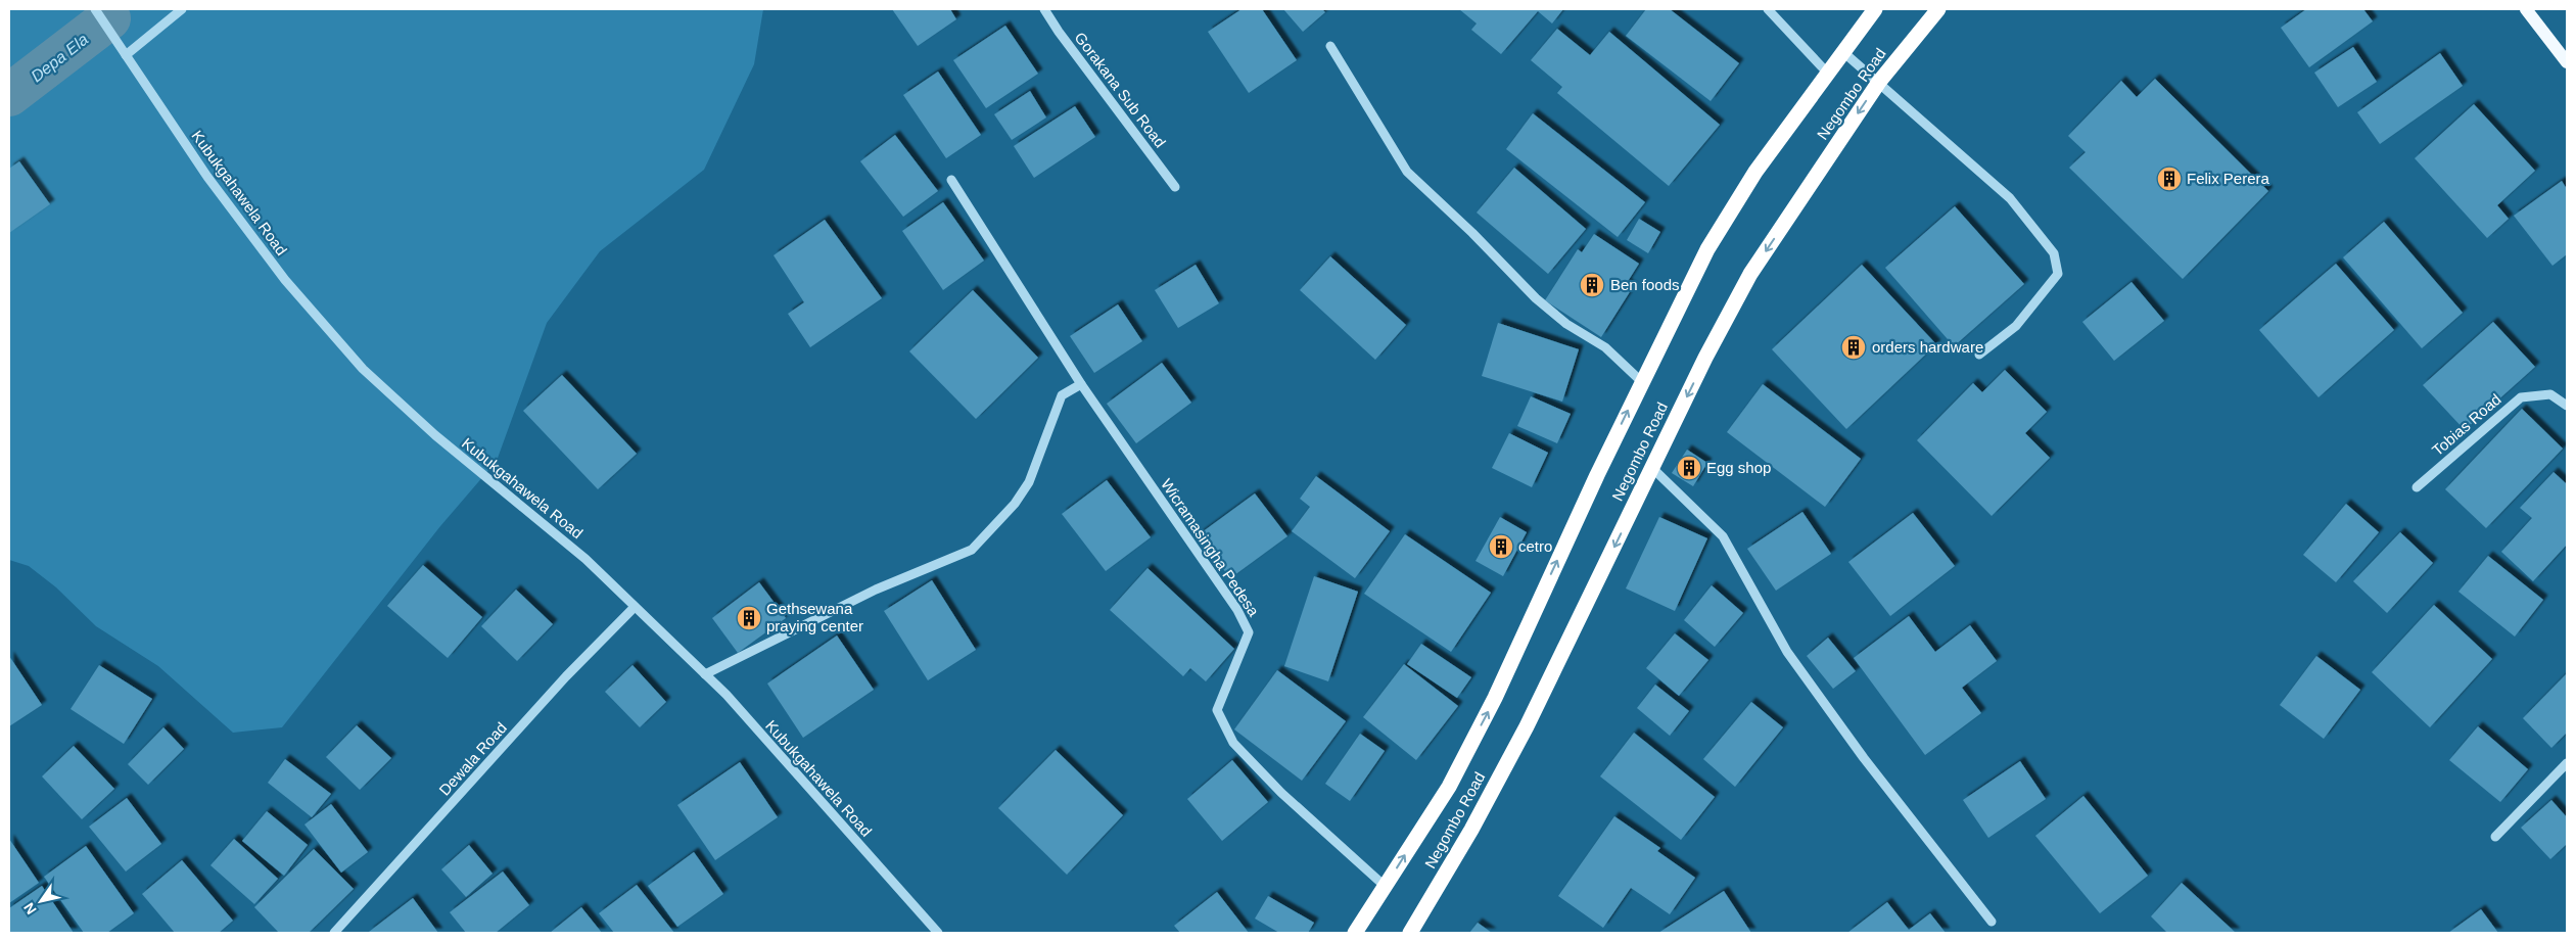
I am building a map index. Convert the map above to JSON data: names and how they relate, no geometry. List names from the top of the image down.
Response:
{
  "streets": {
    "highway": ["Negombo Road"],
    "street": [
      "Gorakana Sub Road",
      "Kubukgahawela Road",
      "Tobias Road",
      "Wicramasingha Pedesa",
      "Dewala Road"
    ]
  },
  "crossings": [
    ["Negombo Road", "Wicramasingha Pedesa"],
    ["Kubukgahawela Road", "Dewala Road"]
  ],
  "water": ["Depa Ela"],
  "places": {
    "building": [
      "Felix Perera",
      "Ben foods",
      "orders hardware",
      "Egg shop",
      "cetro",
      "Gethsewana praying center"
    ]
  },
  "north": "bottom left"
}
